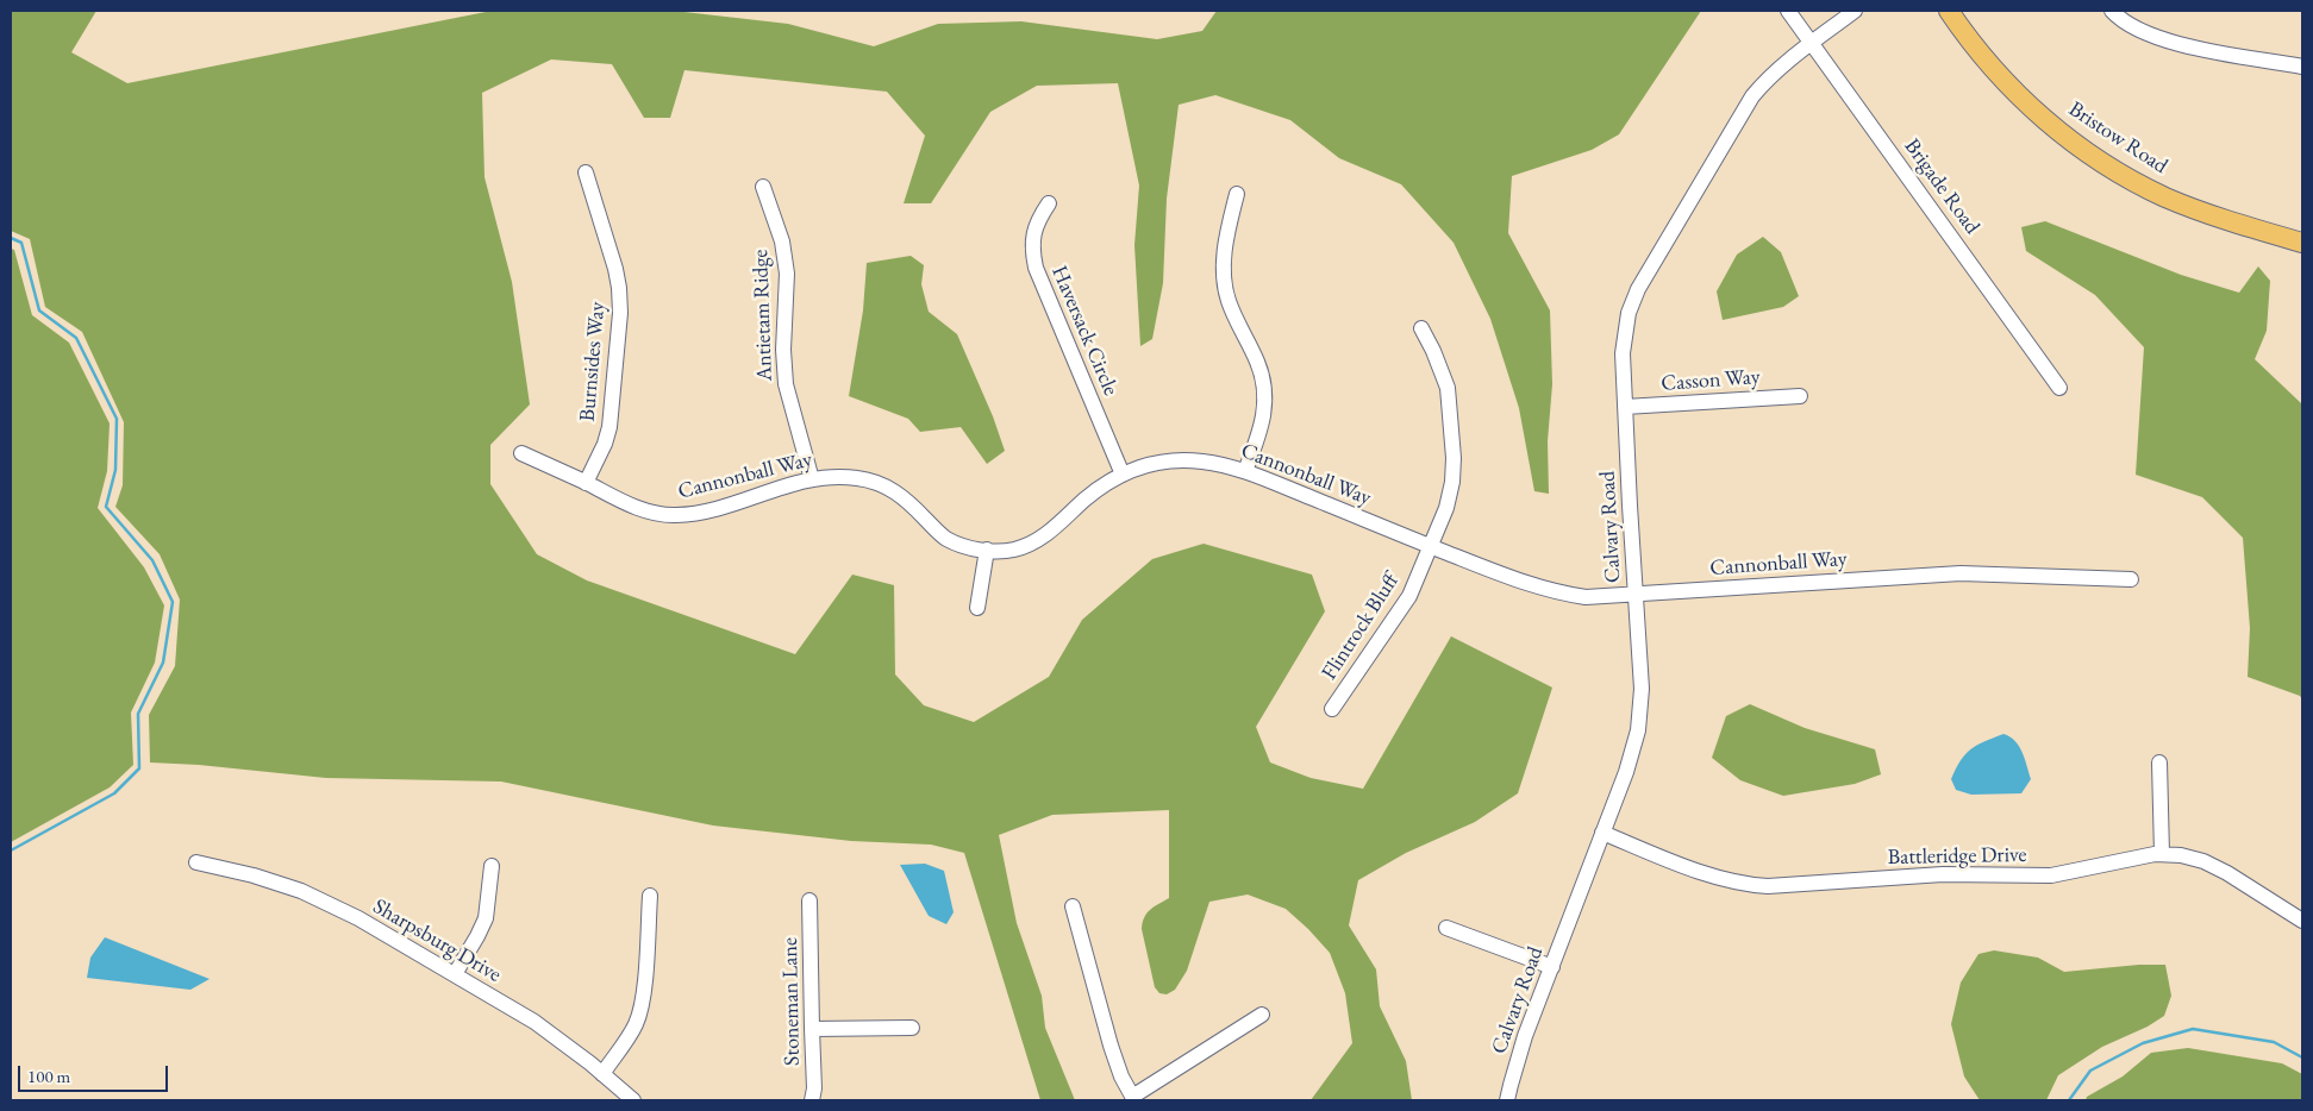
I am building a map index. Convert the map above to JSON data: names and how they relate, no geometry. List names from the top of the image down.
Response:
{
  "streets": {
    "main road": ["Bristow Road"],
    "street": [
      "Brigade Road",
      "Antietam Ridge",
      "Haversack Circle",
      "Burnsides Way",
      "Casson Way",
      "Cannonball Way",
      "Calvary Road",
      "Flintrock Bluff",
      "Battleridge Drive",
      "Sharpsburg Drive",
      "Stoneman Lane"
    ]
  },
  "crossings": [
    ["Brigade Road", "Calvary Road"],
    ["Antietam Ridge", "Cannonball Way"],
    ["Haversack Circle", "Cannonball Way"],
    ["Burnsides Way", "Cannonball Way"],
    ["Casson Way", "Calvary Road"],
    ["Cannonball Way", "Calvary Road"],
    ["Cannonball Way", "Flintrock Bluff"],
    ["Calvary Road", "Battleridge Drive"]
  ],
  "scale_bar": "100 m"
}
